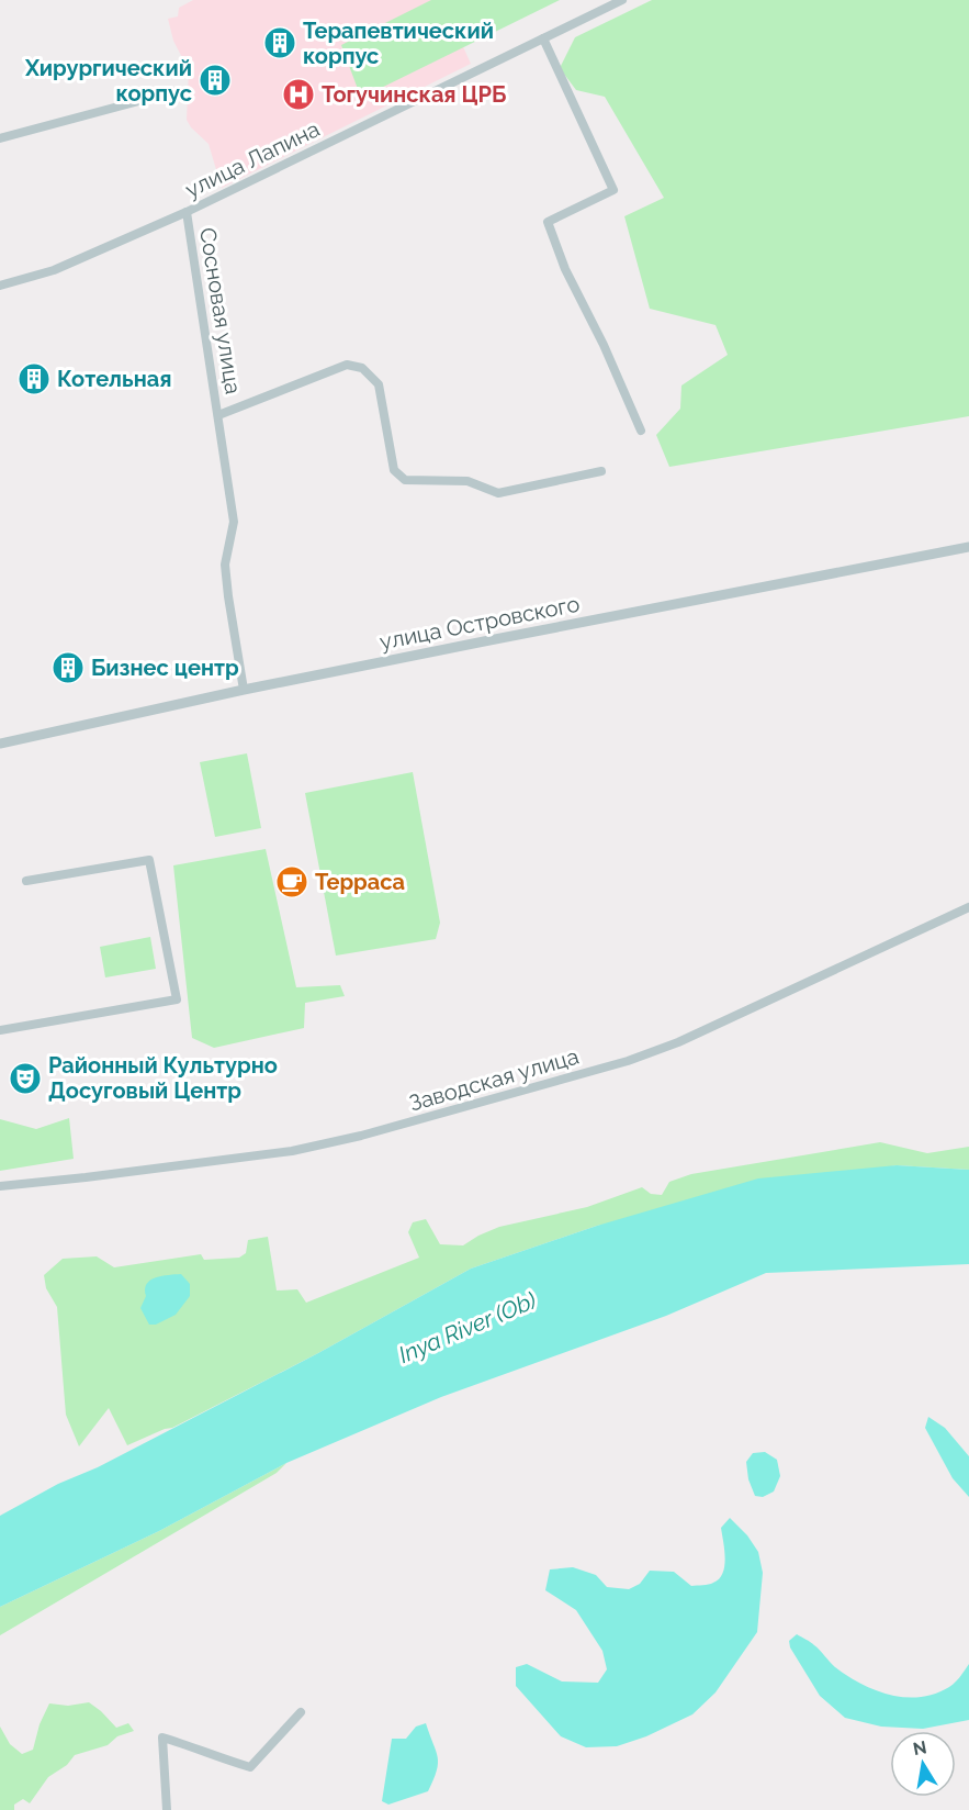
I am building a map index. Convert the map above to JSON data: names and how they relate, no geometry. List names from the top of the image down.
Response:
{
  "streets": {
    "street": [
      "улица Лапина",
      "Сосновая улица",
      "улица Островского",
      "Заводская улица"
    ]
  },
  "crossings": [
    ["улица Лапина", "Сосновая улица"],
    ["Сосновая улица", "улица Островского"]
  ],
  "water": ["Inya River (Ob)"],
  "places": {
    "building": [
      "Терапевтический корпус",
      "Хирургический корпус",
      "Котельная",
      "Бизнес центр"
    ],
    "hospital": ["Тогучинская ЦРБ"],
    "cafe": ["Терраса"],
    "theatre": ["Районный Культурно Досуговый Центр"]
  },
  "north": "top"
}
